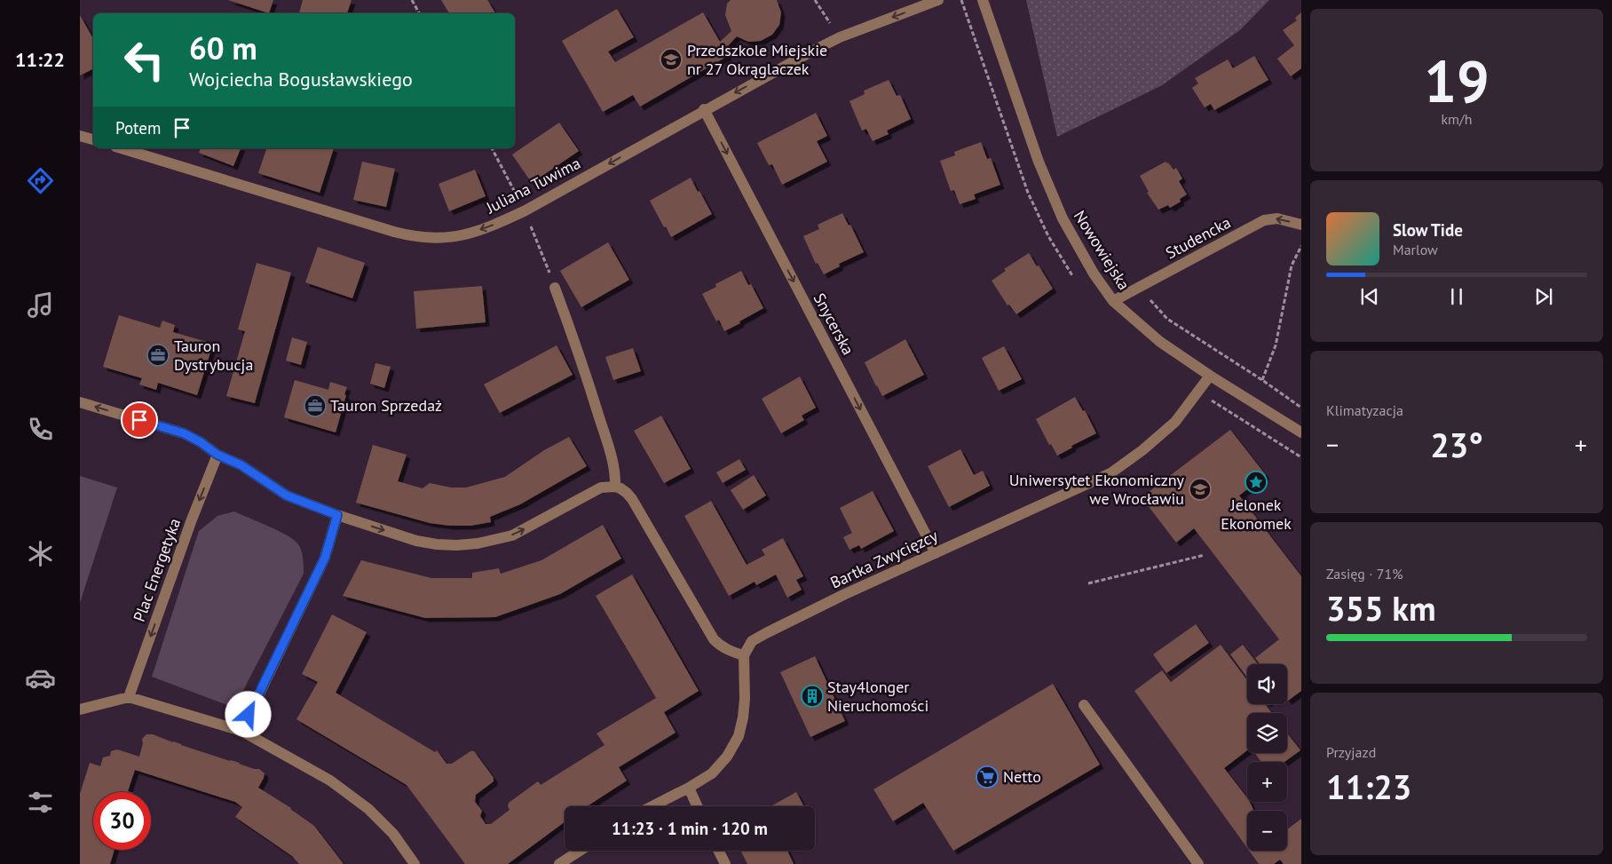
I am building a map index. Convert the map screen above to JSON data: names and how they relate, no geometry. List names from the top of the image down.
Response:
{
  "streets": {
    "street": [
      "Juliana Tuwima",
      "Studencka",
      "Nowowiejska",
      "Snycerska",
      "Bartka Zwycięzcy",
      "Plac Energetyka"
    ]
  },
  "crossings": [
    ["Juliana Tuwima", "Snycerska"],
    ["Studencka", "Nowowiejska"],
    ["Nowowiejska", "Bartka Zwycięzcy"],
    ["Snycerska", "Bartka Zwycięzcy"]
  ],
  "one_way": [
    "Juliana Tuwima",
    "Studencka",
    "Snycerska",
    "Plac Energetyka"
  ],
  "places": {
    "school or university": ["Przedszkole Miejskie nr 27 Okrąglaczek", "Uniwersytet Ekonomiczny we Wrocławiu"],
    "office": ["Tauron Dystrybucja", "Tauron Sprzedaż"],
    "place": ["Jelonek Ekonomek"],
    "building": ["Stay4longer Nieruchomości"],
    "supermarket": ["Netto"]
  },
  "page": {
    "tabs": "11:22",
    "tile": [
      ["19", "km/h"],
      "Klimatyzacja",
      ["Zasięg · 71%", "355 km"],
      ["Przyjazd", "11:23"]
    ],
    "turn": ["60 m", "Wojciecha Bogusławskiego"],
    "then": "Potem",
    "song": ["Slow Tide", "Marlow"],
    "heat": ["−", "23°", "+"],
    "map_buttons": ["+", "−"],
    "limit": "30",
    "trip": "11:23 · 1 min · 120 m"
  }
}
